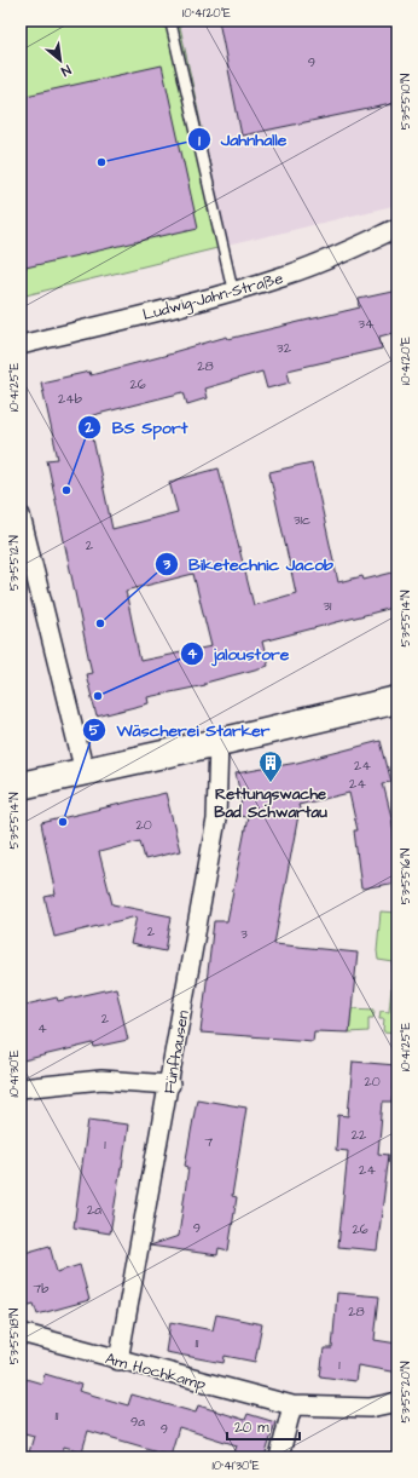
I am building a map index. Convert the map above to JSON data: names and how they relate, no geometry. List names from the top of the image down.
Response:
{
  "streets": {
    "street": ["Ludwig-Jahn-Straße", "Fünfhausen", "Am Hochkamp"]
  },
  "crossings": [
    ["Fünfhausen", "Am Hochkamp"]
  ],
  "places": {
    "other": [
      "Jahnhalle",
      "BS Sport",
      "Biketechnic Jacob",
      "jaloustore",
      "Wäscherei Starker"
    ],
    "building": ["Rettungswache Bad Schwartau"]
  },
  "house_numbers": [
    "9",
    "34",
    "32",
    "28",
    "26",
    "24b",
    "31c",
    "2",
    "31",
    "24",
    "24",
    "20",
    "2",
    "3",
    "2",
    "4",
    "20",
    "22",
    "7",
    "1",
    "24",
    "2a",
    "9",
    "26",
    "7b",
    "28",
    "11",
    "1",
    "11",
    "9a",
    "9"
  ],
  "scale_bar": "20 m",
  "north": "bottom right",
  "coordinates": [
    "10°41'20\"E",
    "53°55'10\"N",
    "10°41'25\"E",
    "53°55'12\"N",
    "53°55'14\"N",
    "53°55'16\"N",
    "10°41'30\"E",
    "53°55'18\"N",
    "53°55'20\"N"
  ]
}
